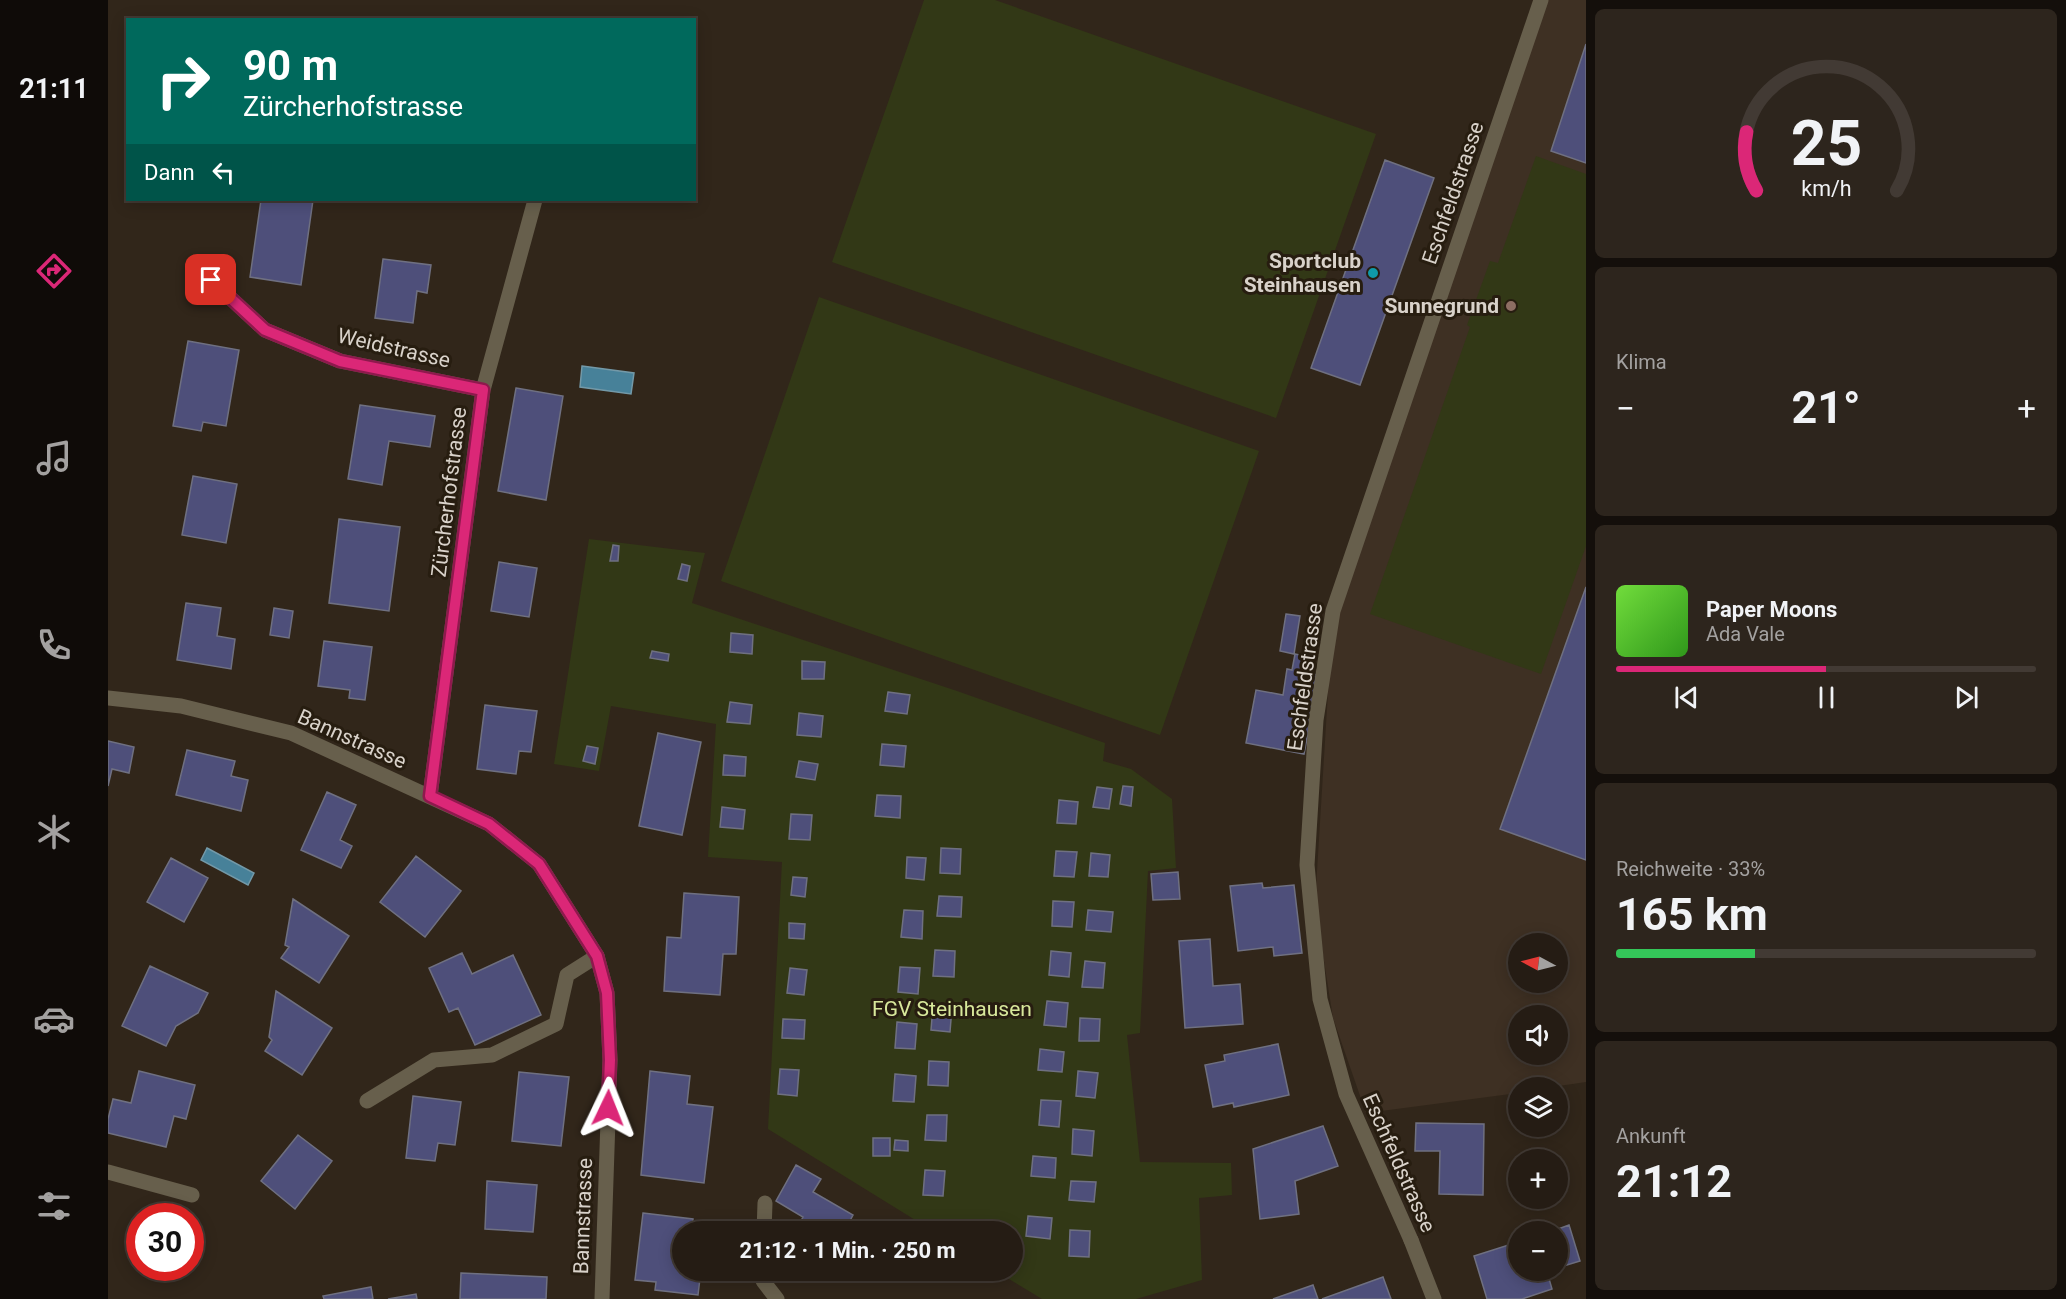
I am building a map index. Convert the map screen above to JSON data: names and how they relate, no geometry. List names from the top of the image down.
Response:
{
  "streets": {
    "street": [
      "Eschfeldstrasse",
      "Weidstrasse",
      "Zürcherhofstrasse",
      "Bannstrasse"
    ]
  },
  "crossings": [
    ["Weidstrasse", "Zürcherhofstrasse"],
    ["Zürcherhofstrasse", "Bannstrasse"]
  ],
  "parks": ["FGV Steinhausen"],
  "places": ["Sportclub Steinhausen", "Sunnegrund"],
  "north": "left",
  "page": {
    "tabs": "21:11",
    "turn": ["90 m", "Zürcherhofstrasse"],
    "then": "Dann",
    "tile": [
      "Klima",
      ["Reichweite · 33%", "165 km"],
      ["Ankunft", "21:12"]
    ],
    "heat": ["−", "21°", "+"],
    "song": ["Paper Moons", "Ada Vale"],
    "map_buttons": ["+", "−"],
    "limit": "30",
    "trip": "21:12 · 1 Min. · 250 m",
    "gauge": ["25", "km/h"]
  }
}
